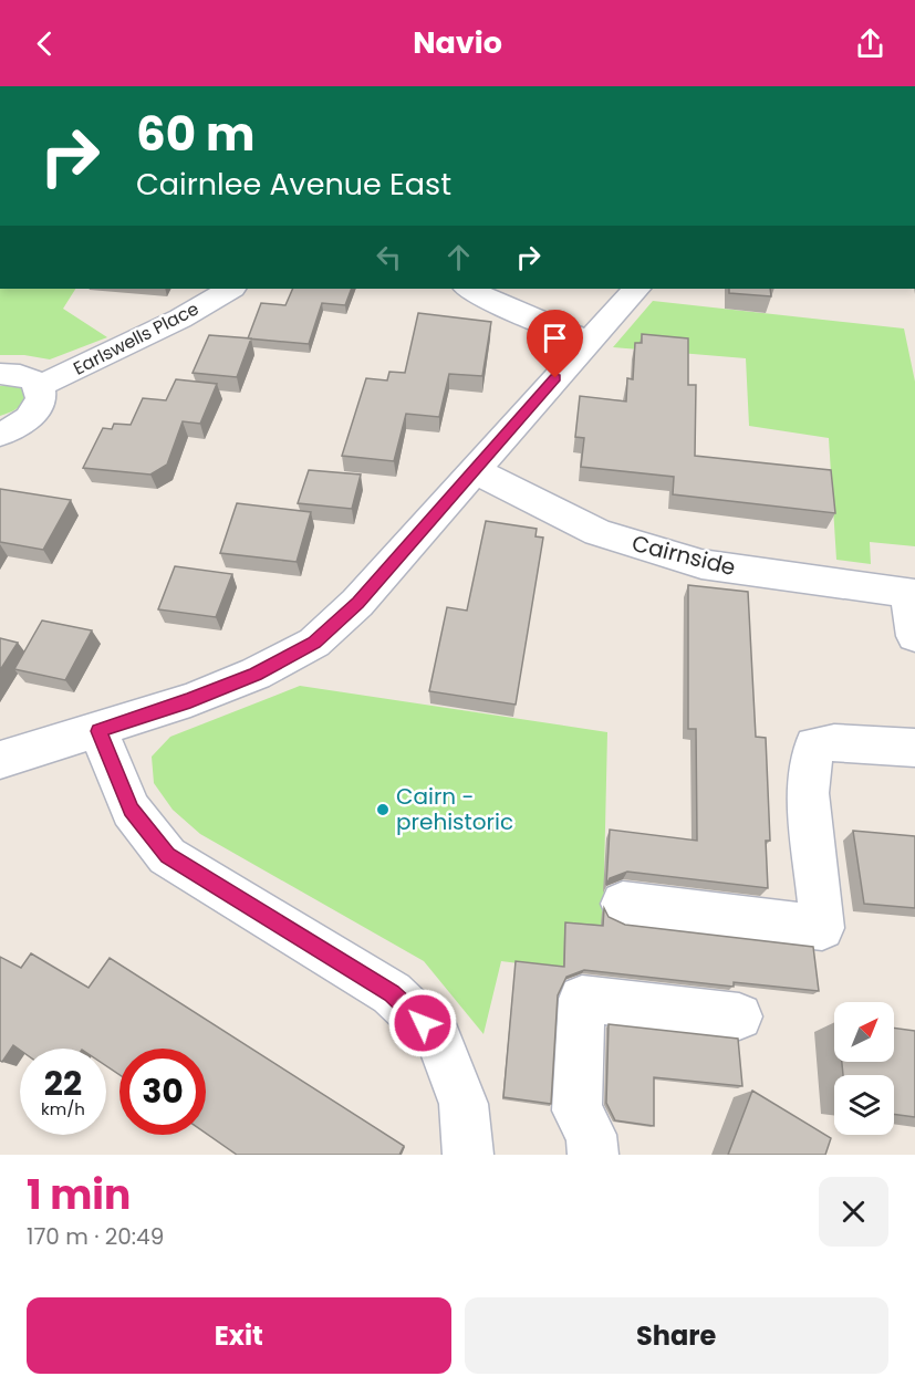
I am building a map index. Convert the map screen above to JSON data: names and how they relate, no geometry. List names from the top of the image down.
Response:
{
  "streets": {
    "street": ["Earlswells Place", "Cairnside"]
  },
  "places": ["Cairn - prehistoric"],
  "north": "top right",
  "page": {
    "header": "Navio",
    "turn": ["60 m", "Cairnlee Avenue East"],
    "speed": "22 km/h",
    "limit": "30",
    "heading": ["1 min", "170 m · 20:49"],
    "buttons": ["Exit", "Share"]
  }
}
